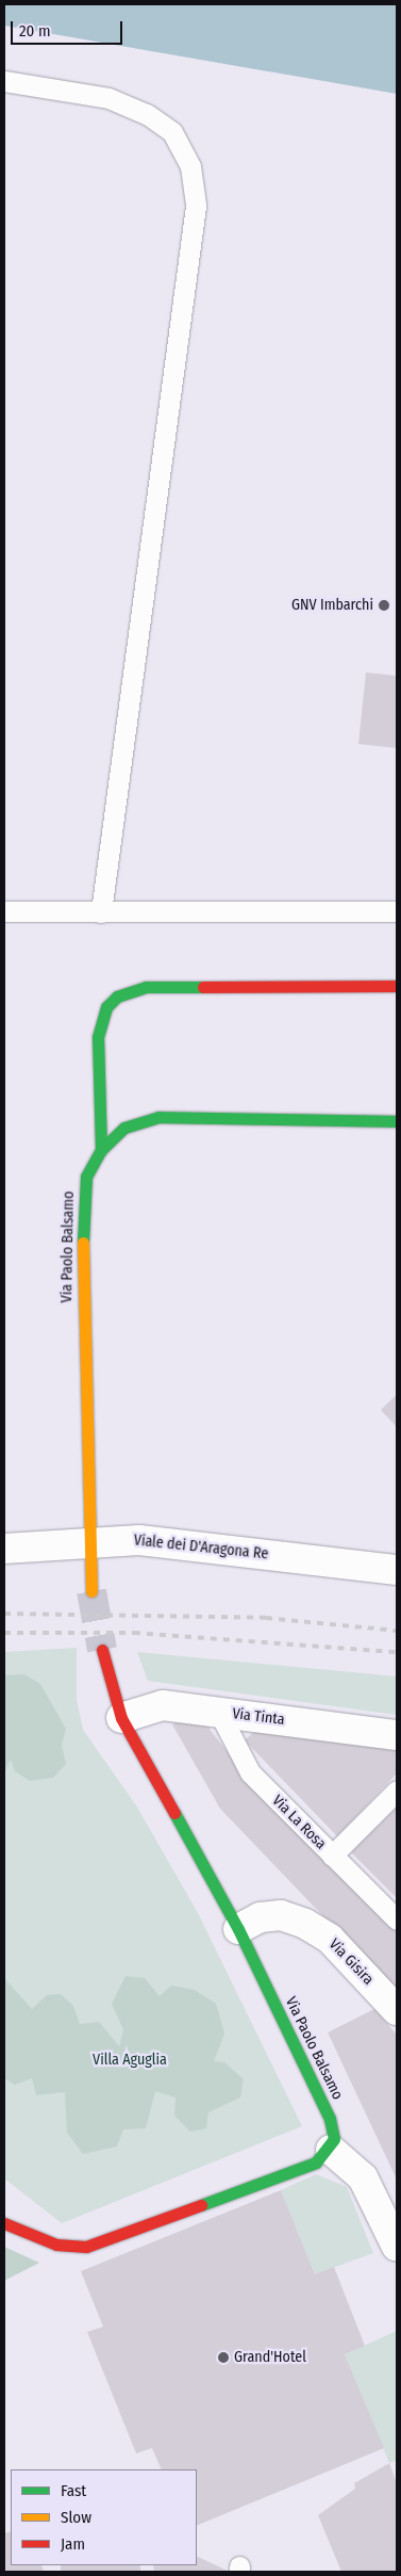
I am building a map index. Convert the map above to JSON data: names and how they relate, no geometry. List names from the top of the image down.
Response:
{
  "streets": {
    "street": [
      "Via Paolo Balsamo",
      "Viale dei D'Aragona Re",
      "Via Tinta",
      "Via Gisira"
    ],
    "lane": ["Via La Rosa"]
  },
  "crossings": [
    ["Via Paolo Balsamo", "Viale dei D'Aragona Re"],
    ["Via Paolo Balsamo", "Via Tinta"],
    ["Via Paolo Balsamo", "Via Gisira"],
    ["Via Tinta", "Via La Rosa"]
  ],
  "parks": ["Villa Aguglia"],
  "places": ["GNV Imbarchi", "Grand'Hotel"],
  "legend": ["Fast", "Slow", "Jam"],
  "scale_bar": "20 m"
}
